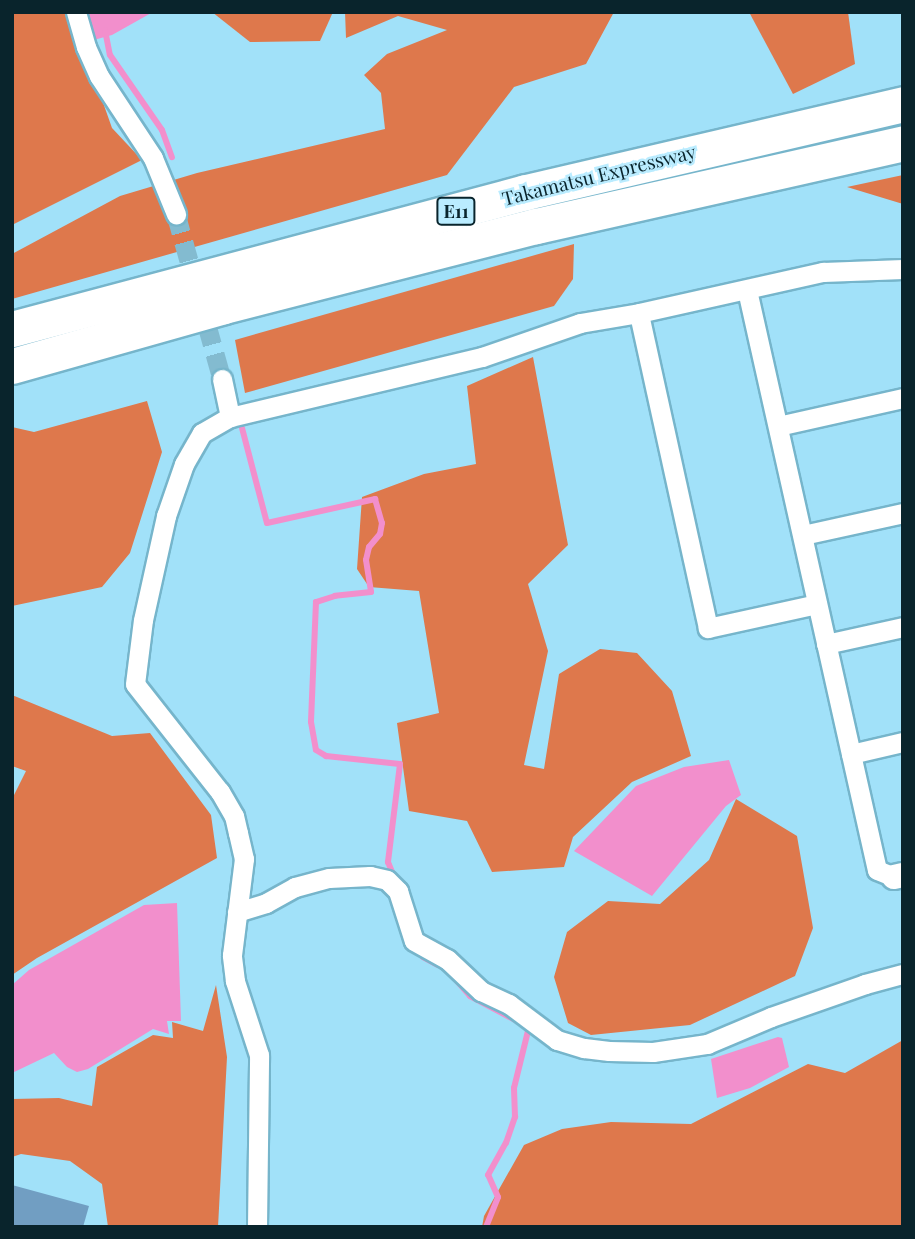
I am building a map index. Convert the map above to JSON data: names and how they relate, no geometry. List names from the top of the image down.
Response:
{
  "streets": {
    "highway": ["Takamatsu Expressway", "E11"]
  }
}
